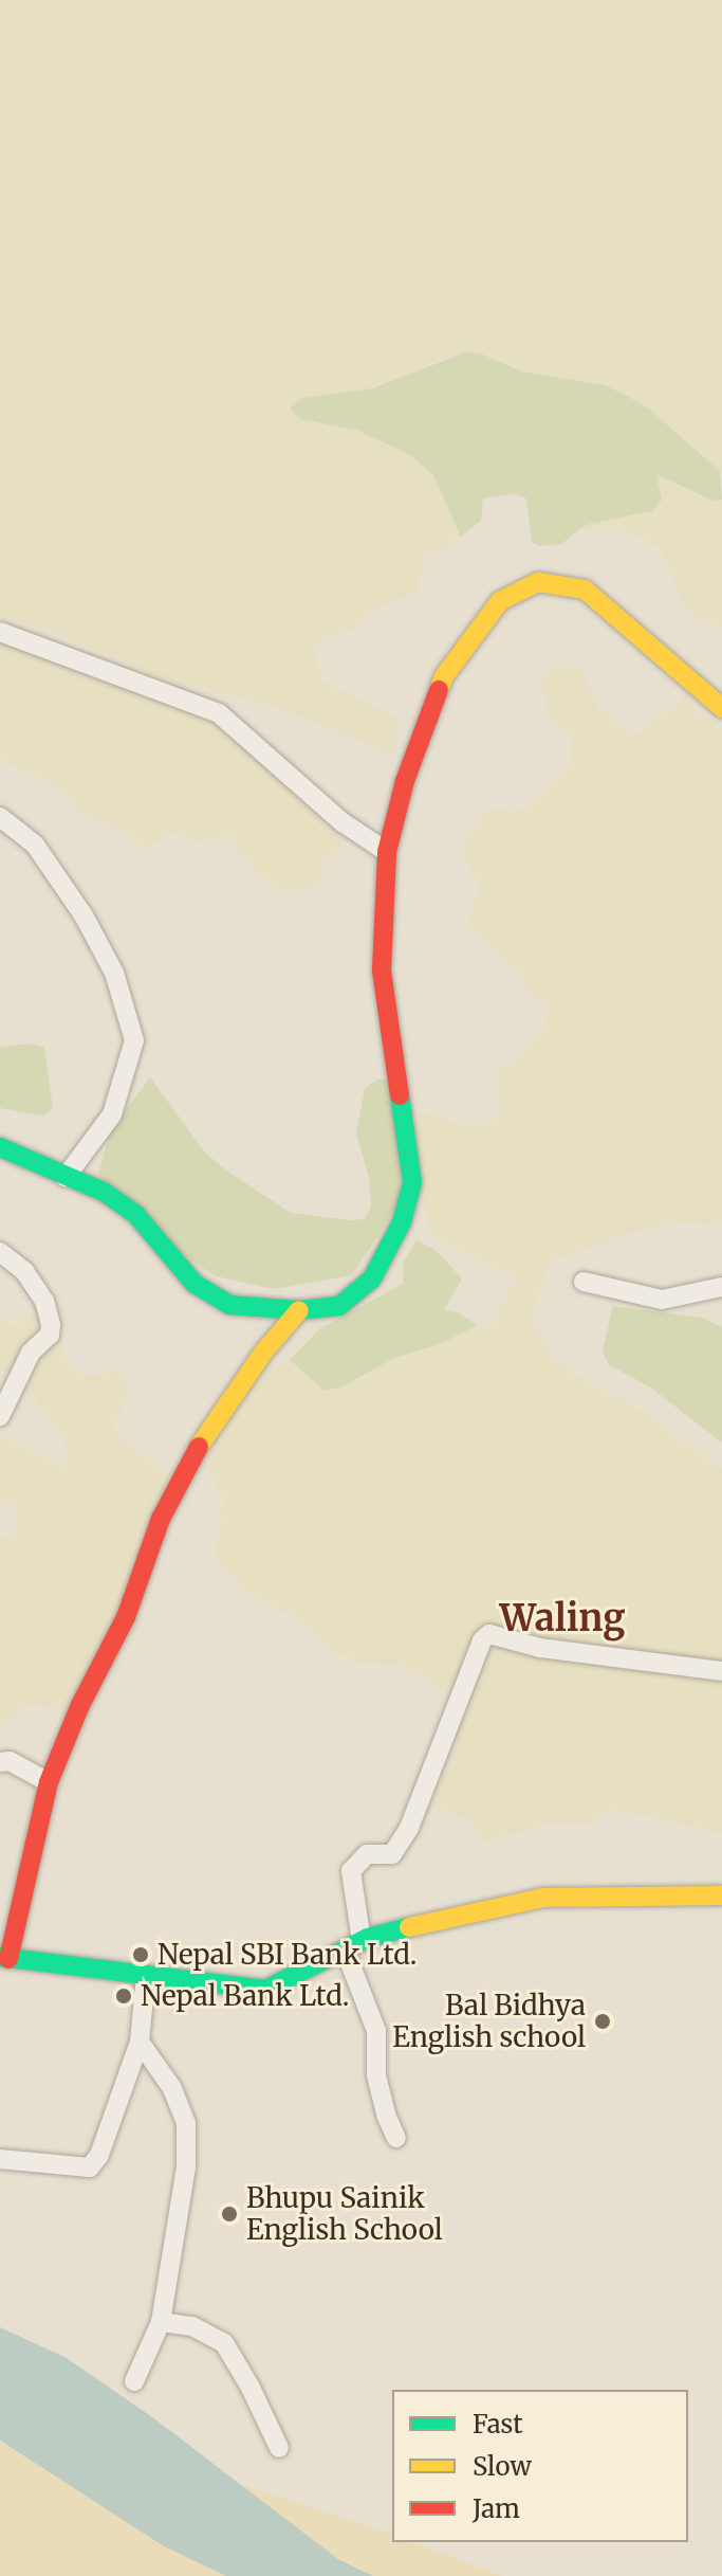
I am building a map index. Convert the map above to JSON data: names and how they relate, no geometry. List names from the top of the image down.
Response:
{
  "districts": ["Waling"],
  "places": [
    "Nepal SBI Bank Ltd.",
    "Nepal Bank Ltd.",
    "Bal Bidhya English school",
    "Bhupu Sainik English School"
  ],
  "legend": ["Fast", "Slow", "Jam"]
}
